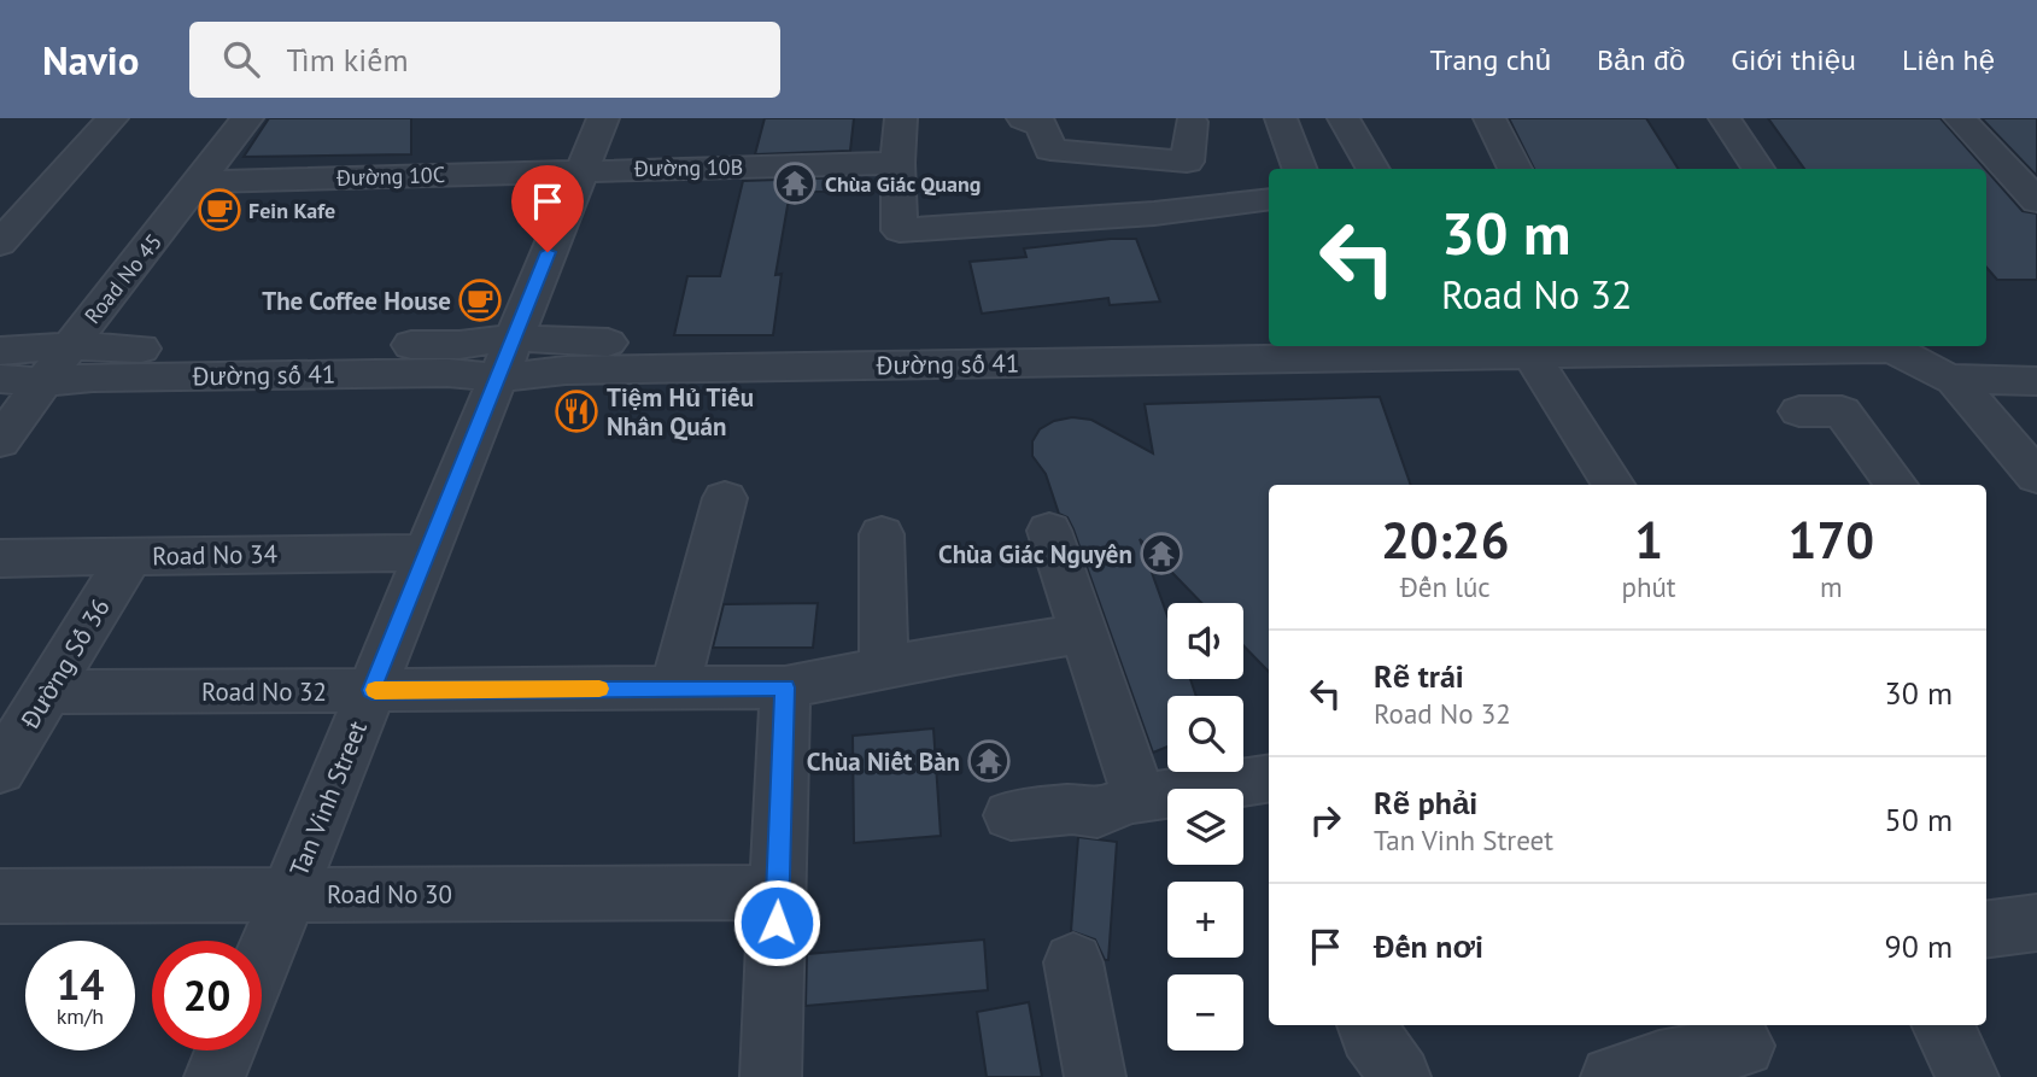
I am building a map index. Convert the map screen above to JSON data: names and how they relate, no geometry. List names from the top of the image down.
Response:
{
  "streets": {
    "street": [
      "Đường 10B",
      "Đường 10C",
      "Road No 45",
      "Đường số 41",
      "Road No 34",
      "Đường Số 36",
      "Road No 32",
      "Tan Vinh Street",
      "Road No 30"
    ]
  },
  "crossings": [
    ["Đường 10B", "Đường 10C"],
    ["Đường 10B", "Tan Vinh Street"],
    ["Đường 10C", "Road No 45"],
    ["Đường 10C", "Tan Vinh Street"],
    ["Road No 45", "Đường số 41"],
    ["Đường số 41", "Tan Vinh Street"],
    ["Road No 34", "Đường Số 36"],
    ["Road No 34", "Tan Vinh Street"],
    ["Đường Số 36", "Road No 32"],
    ["Road No 32", "Tan Vinh Street"],
    ["Tan Vinh Street", "Road No 30"]
  ],
  "places": {
    "temple": ["Chùa Giác Quang", "Chùa Giác Nguyên", "Chùa Niết Bàn"],
    "cafe": ["Fein Kafe", "The Coffee House"],
    "restaurant": ["Tiệm Hủ Tiếu Nhân Quán"]
  },
  "page": {
    "header": "Navio",
    "search": "Tìm kiếm",
    "nav": [
      "Trang chủ",
      "Bản đồ",
      "Giới thiệu",
      "Liên hệ"
    ],
    "turn": ["30 m", "Road No 32"],
    "eta": [
      "20:26",
      "Đến lúc",
      "1",
      "phút",
      "170",
      "m"
    ],
    "map_buttons": ["+", "−"],
    "list": [
      {
        "name": "Rẽ trái",
        "note": "Road No 32",
        "value": "30 m"
      },
      {
        "name": "Rẽ phải",
        "note": "Tan Vinh Street",
        "value": "50 m"
      },
      {
        "name": "Đến nơi",
        "value": "90 m"
      }
    ],
    "speed": "14 km/h",
    "limit": "20"
  }
}
